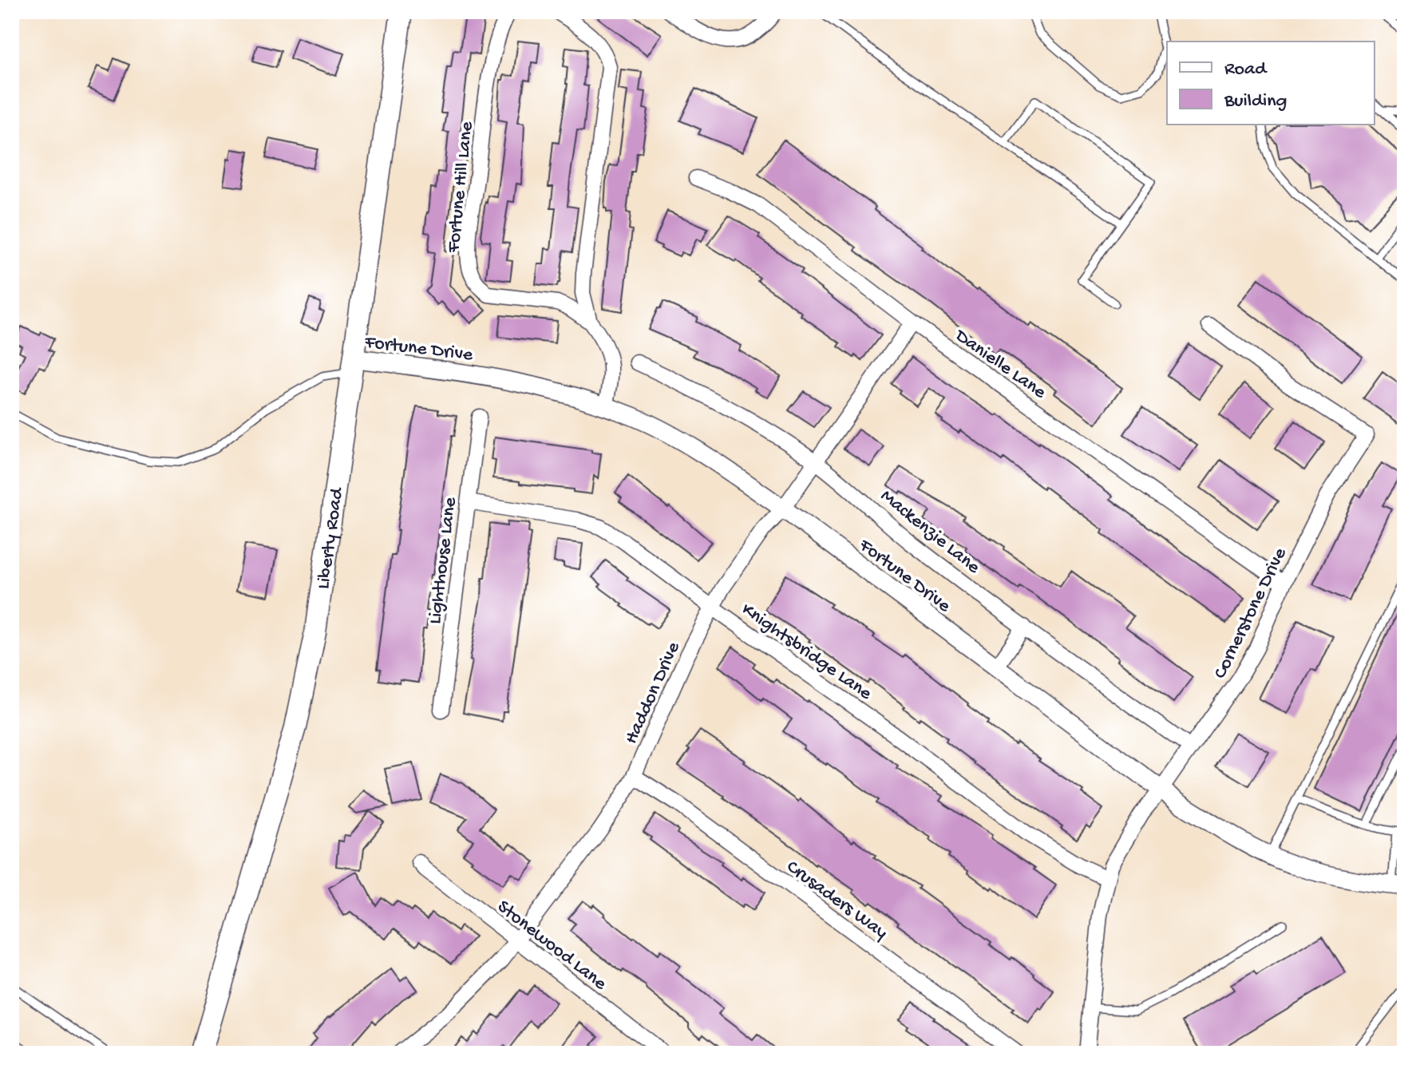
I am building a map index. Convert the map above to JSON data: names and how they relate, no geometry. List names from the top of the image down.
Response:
{
  "streets": {
    "main road": ["Liberty Road"],
    "street": [
      "Fortune Hill Lane",
      "Fortune Drive",
      "Danielle Lane",
      "Mackenzie Lane",
      "Lighthouse Lane",
      "Cornerstone Drive",
      "Knightsbridge Lane",
      "Haddon Drive",
      "Crusaders Way",
      "Stonewood Lane"
    ]
  },
  "crossings": [
    ["Fortune Hill Lane", "Fortune Drive"],
    ["Fortune Drive", "Liberty Road"],
    ["Fortune Drive", "Cornerstone Drive"],
    ["Fortune Drive", "Haddon Drive"],
    ["Danielle Lane", "Cornerstone Drive"],
    ["Danielle Lane", "Haddon Drive"],
    ["Mackenzie Lane", "Cornerstone Drive"],
    ["Mackenzie Lane", "Haddon Drive"],
    ["Lighthouse Lane", "Knightsbridge Lane"],
    ["Cornerstone Drive", "Knightsbridge Lane"],
    ["Knightsbridge Lane", "Haddon Drive"],
    ["Haddon Drive", "Crusaders Way"],
    ["Haddon Drive", "Stonewood Lane"]
  ],
  "legend": ["Road", "Building"]
}
